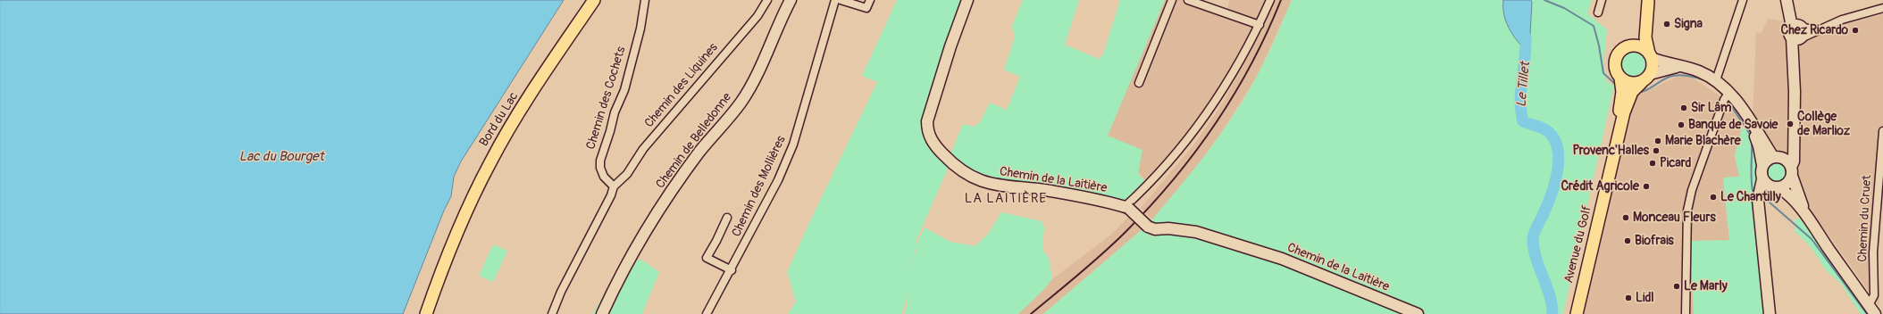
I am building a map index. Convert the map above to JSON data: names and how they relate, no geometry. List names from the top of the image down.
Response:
{
  "streets": {
    "main road": [
      "Bord du Lac",
      "Chemin de Belledonne",
      "Chemin de la Laitière",
      "Avenue du Golf"
    ],
    "street": [
      "Chemin des Liquines",
      "Chemin des Cochets",
      "Chemin des Mollières",
      "Chemin du Cruet"
    ]
  },
  "crossings": [
    ["Chemin des Liquines", "Chemin des Cochets"]
  ],
  "districts": ["LA LAITIÈRE"],
  "water": ["Le Tillet", "Lac du Bourget"],
  "places": [
    "Signa",
    "Chez Ricardo",
    "Sir Lâm",
    "Collège de Marlioz",
    "Banque de Savoie",
    "Marie Blachère",
    "Provenc'Halles",
    "Picard",
    "Crédit Agricole",
    "Le Chantilly",
    "Monceau Fleurs",
    "Biofrais",
    "Le Marly",
    "Lidl"
  ]
}
